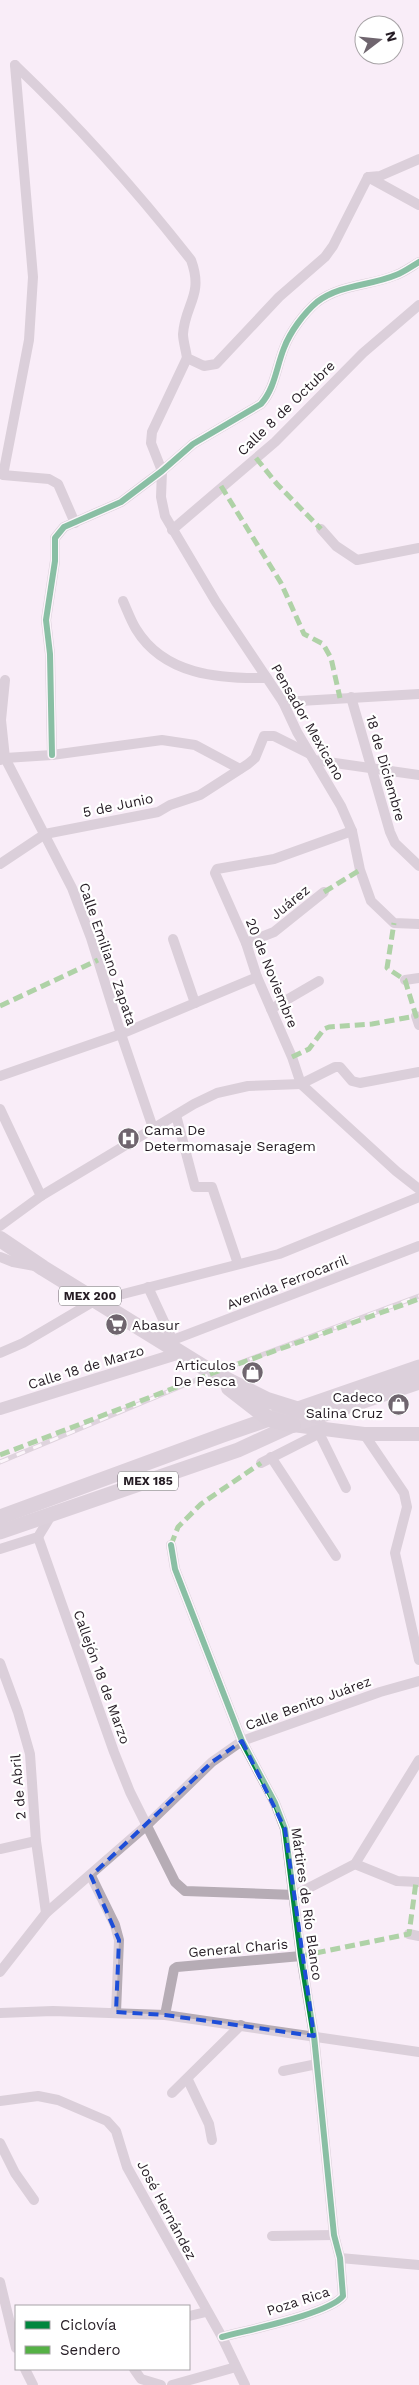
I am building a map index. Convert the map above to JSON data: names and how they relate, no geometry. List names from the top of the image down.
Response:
{
  "streets": {
    "highway": ["MEX 200"],
    "main road": ["MEX 185"],
    "street": [
      "Calle 8 de Octubre",
      "Pensador Mexicano",
      "18 de Diciembre",
      "5 de Junio",
      "Juárez",
      "Calle Emiliano Zapata",
      "20 de Noviembre",
      "Avenida Ferrocarril",
      "Calle 18 de Marzo",
      "Callejón 18 de Marzo",
      "Calle Benito Juárez",
      "2 de Abril",
      "Mártires de Río Blanco",
      "General Charis",
      "José Hernández",
      "Poza Rica"
    ]
  },
  "crossings": [
    ["Calle 8 de Octubre", "Pensador Mexicano"],
    ["Pensador Mexicano", "5 de Junio"],
    ["Pensador Mexicano", "20 de Noviembre"],
    ["5 de Junio", "Calle Emiliano Zapata"],
    ["Juárez", "20 de Noviembre"],
    ["Avenida Ferrocarril", "MEX 200"],
    ["Avenida Ferrocarril", "Calle 18 de Marzo"],
    ["MEX 200", "Calle 18 de Marzo"],
    ["MEX 200", "MEX 185"],
    ["Callejón 18 de Marzo", "Calle Benito Juárez"],
    ["Calle Benito Juárez", "2 de Abril"],
    ["Calle Benito Juárez", "Mártires de Río Blanco"],
    ["Mártires de Río Blanco", "General Charis"],
    ["Mártires de Río Blanco", "Poza Rica"],
    ["José Hernández", "Poza Rica"]
  ],
  "places": {
    "hospital": ["Cama De Determomasaje Seragem"],
    "supermarket": ["Abasur"],
    "shop": ["Articulos De Pesca", "Cadeco Salina Cruz"]
  },
  "legend": ["Ciclovía", "Sendero"],
  "north": "right"
}
